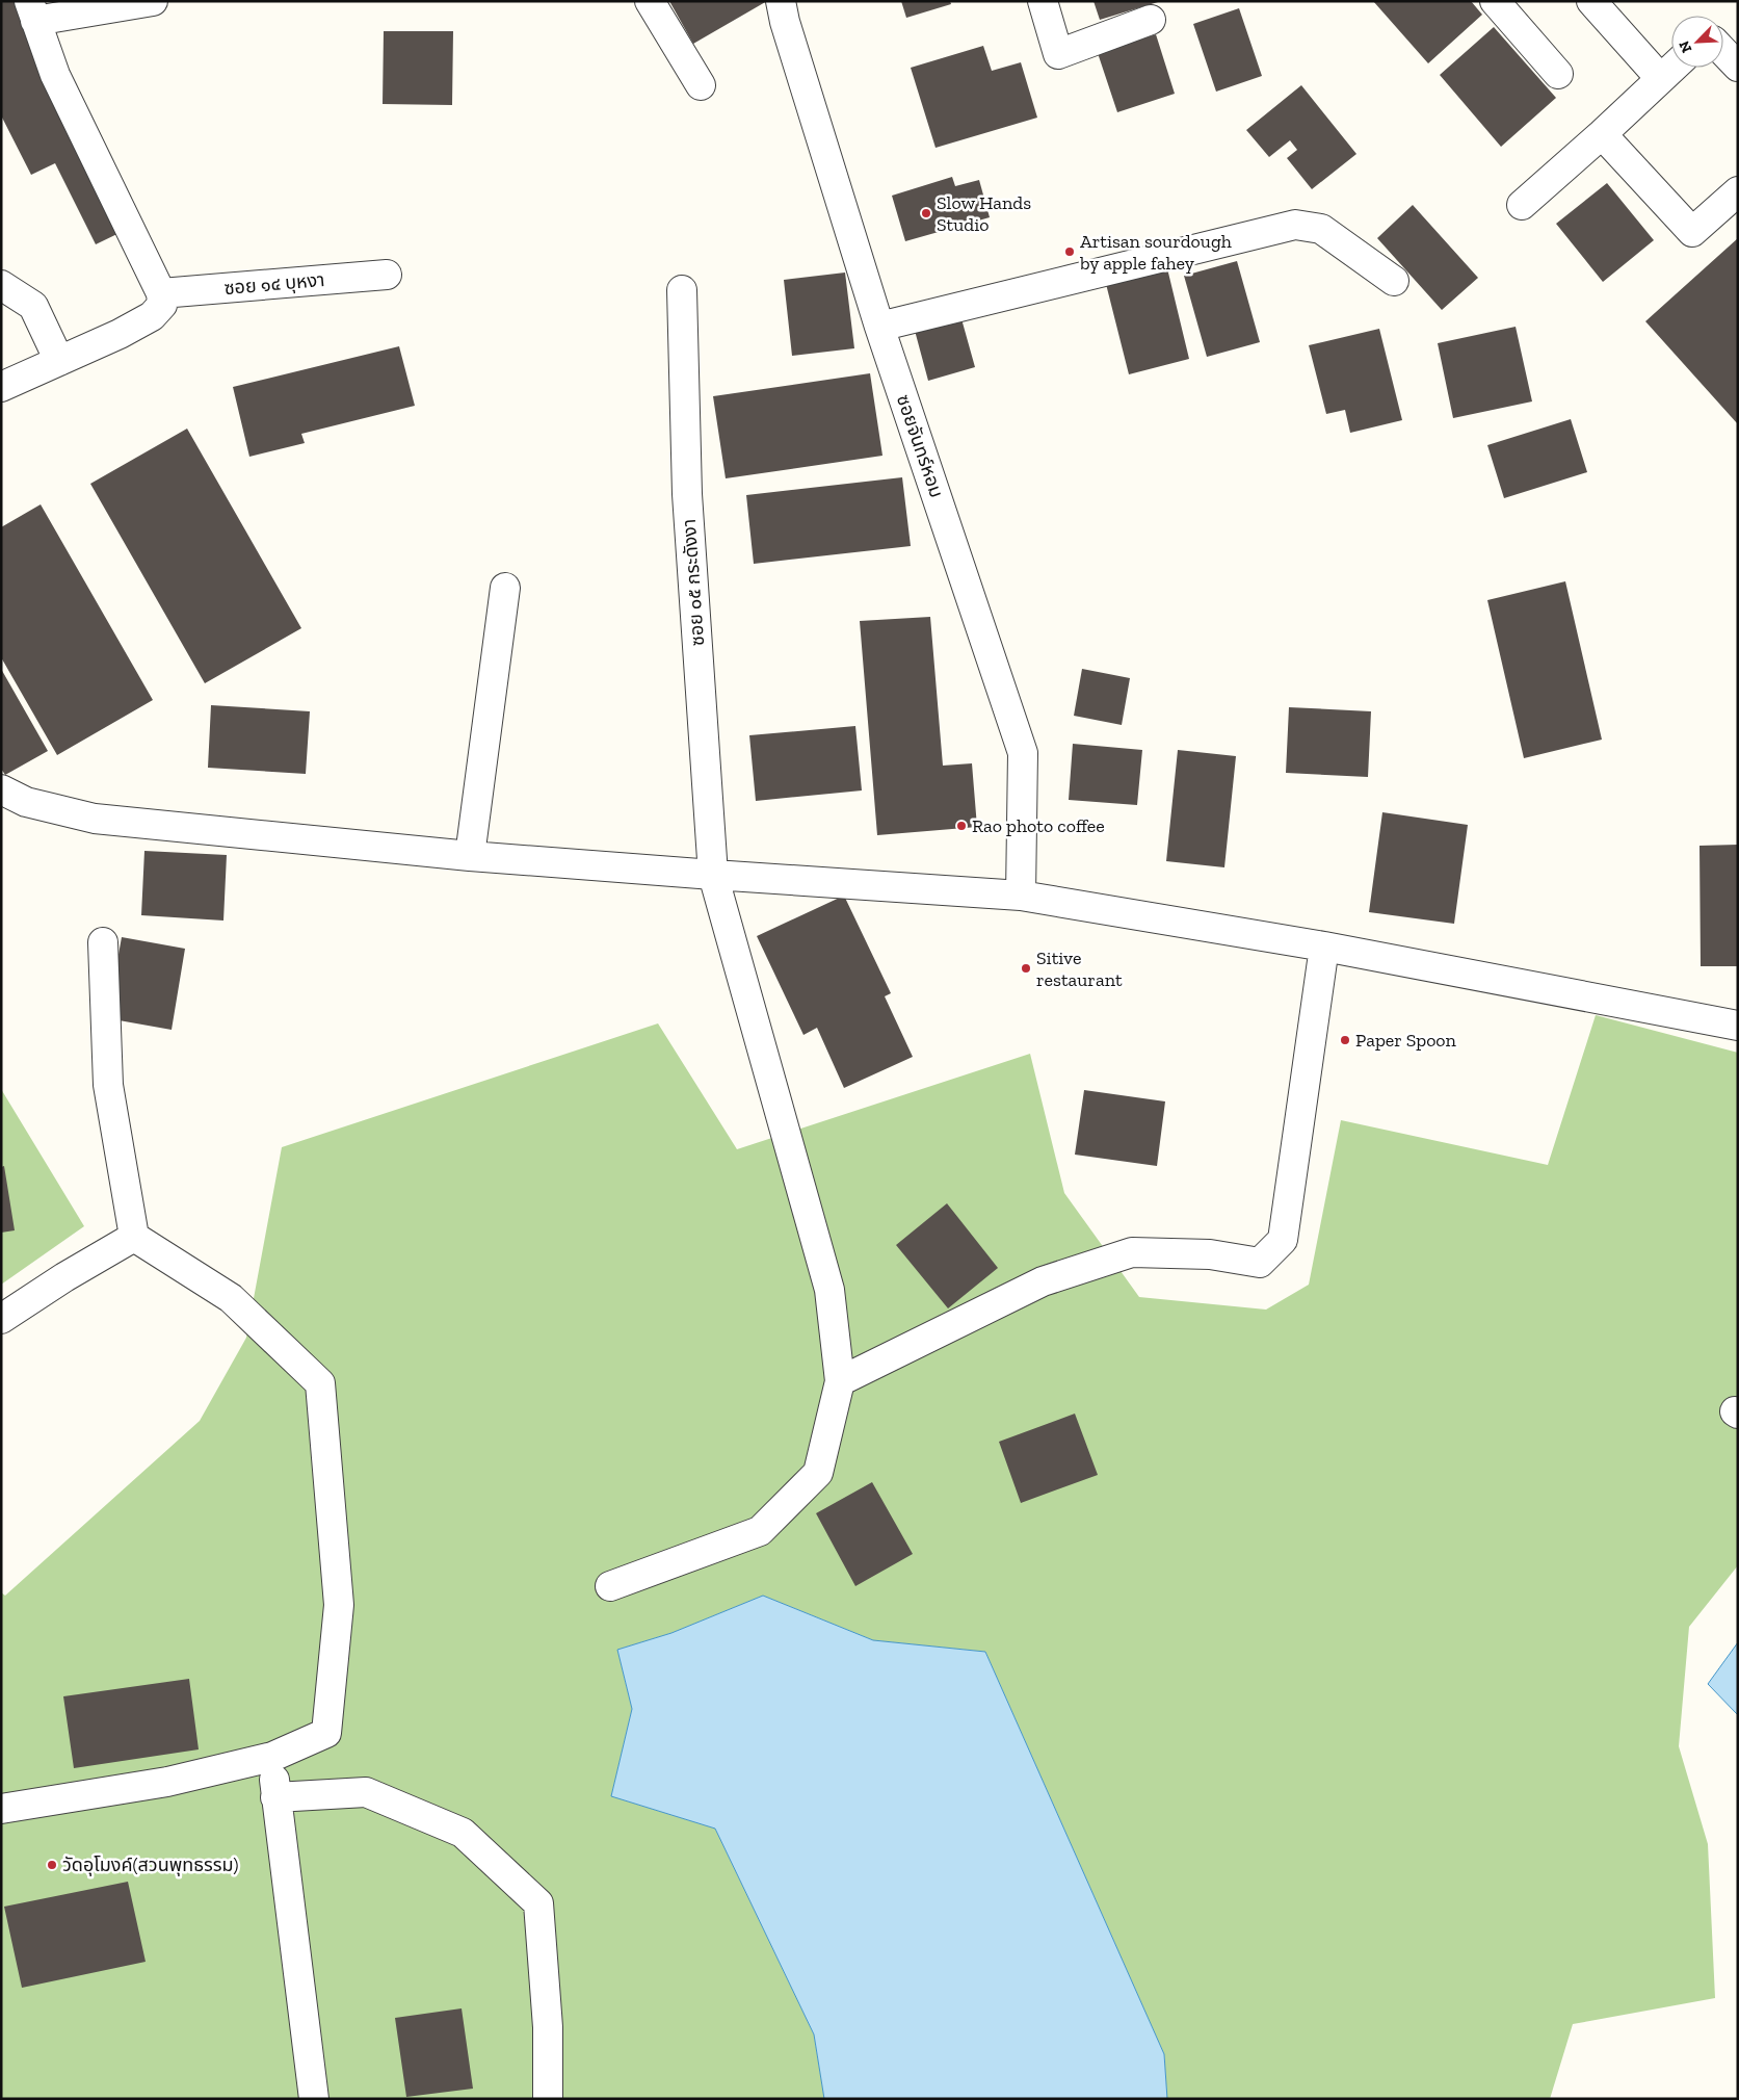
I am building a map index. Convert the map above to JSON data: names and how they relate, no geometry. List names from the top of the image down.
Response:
{
  "streets": {
    "street": ["ซอย ๑๔ บุหงา", "ซอยจันทร์หอม", "ซอย ๐๕ กระดังงา"]
  },
  "places": [
    "Slow Hands Studio",
    "Artisan sourdough by apple fahey",
    "Rao photo coffee",
    "Sitive restaurant",
    "Paper Spoon",
    "วัดอุโมงค์(สวนพุทธรรม)"
  ],
  "north": "bottom left"
}
